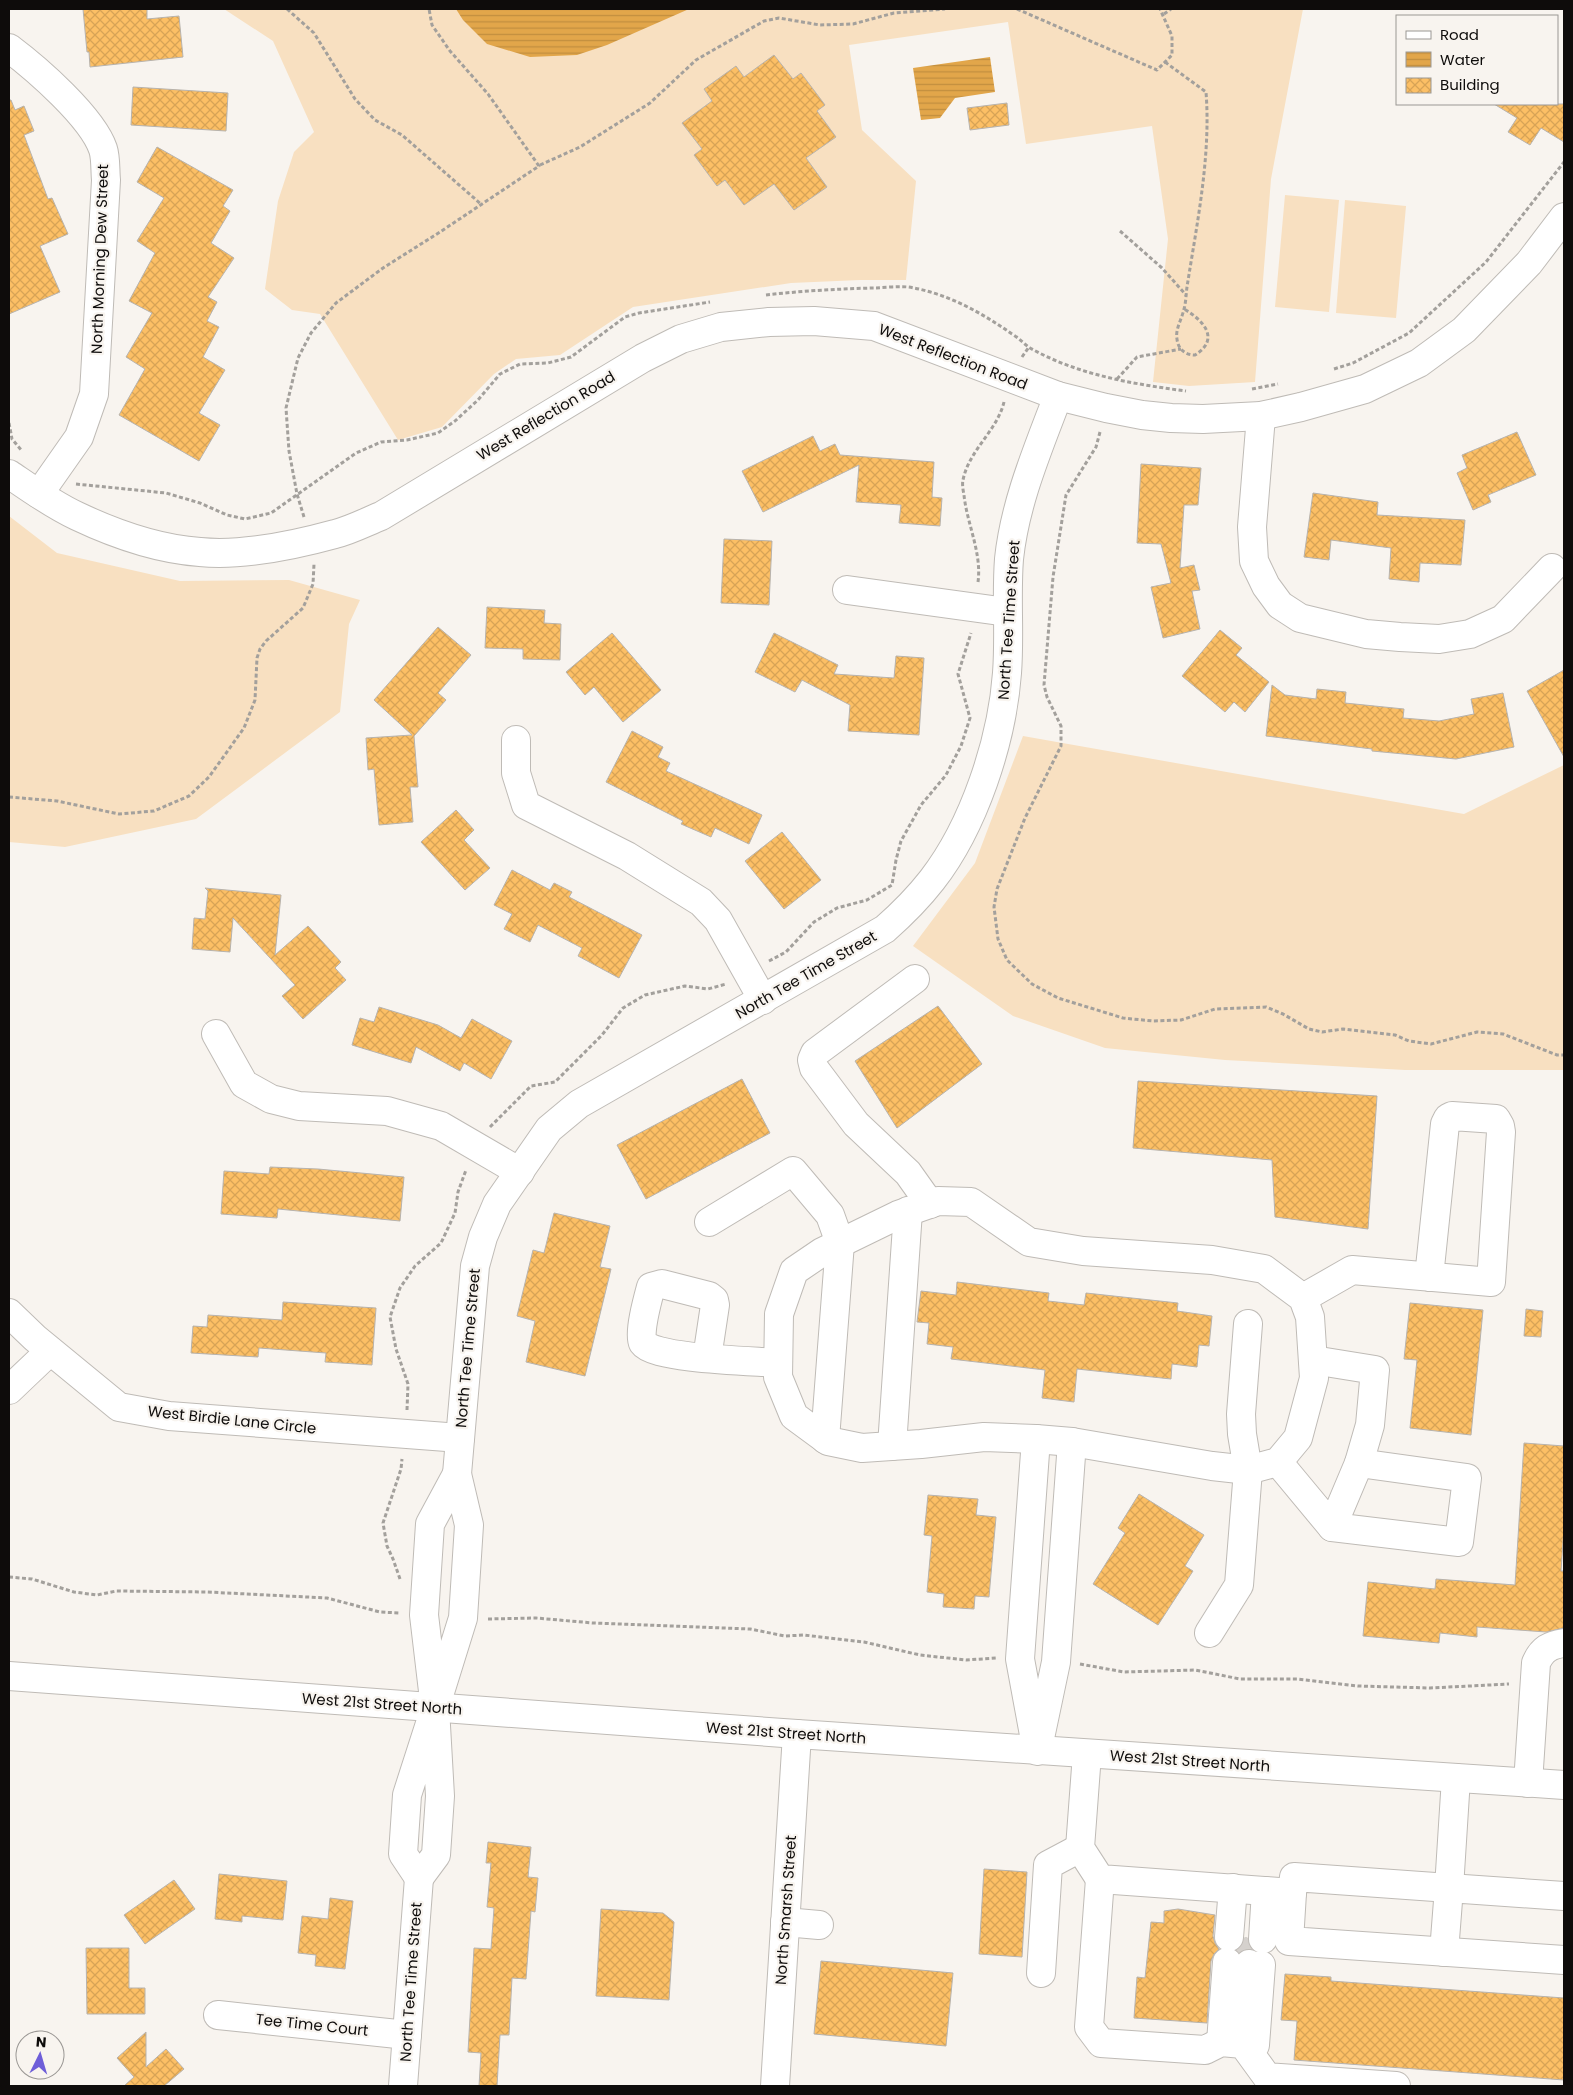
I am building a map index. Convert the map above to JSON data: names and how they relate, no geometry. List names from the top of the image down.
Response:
{
  "streets": {
    "street": [
      "North Morning Dew Street",
      "West Reflection Road",
      "North Tee Time Street",
      "West Birdie Lane Circle",
      "West 21st Street North",
      "North Smarsh Street",
      "Tee Time Court"
    ]
  },
  "crossings": [
    ["North Morning Dew Street", "West Reflection Road"],
    ["West Reflection Road", "North Tee Time Street"],
    ["North Tee Time Street", "West Birdie Lane Circle"],
    ["North Tee Time Street", "West 21st Street North"],
    ["North Tee Time Street", "Tee Time Court"],
    ["West 21st Street North", "North Smarsh Street"]
  ],
  "legend": ["Road", "Water", "Building"],
  "north": "top"
}
